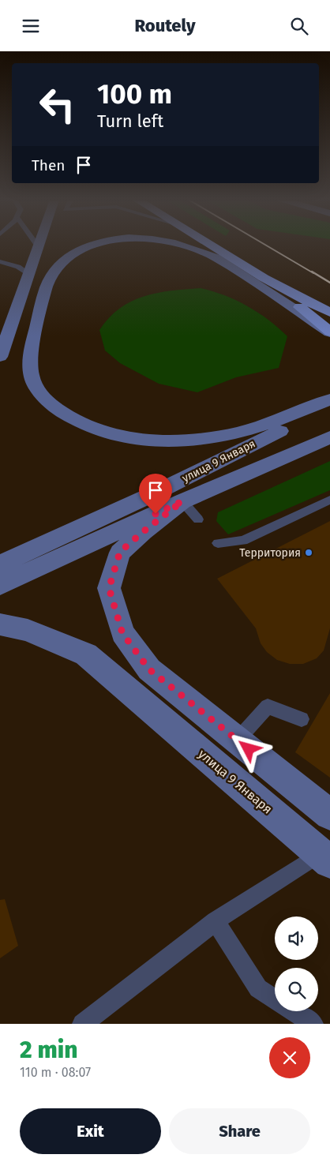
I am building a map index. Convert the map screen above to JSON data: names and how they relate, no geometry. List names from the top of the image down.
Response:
{
  "streets": {
    "main road": ["улица 9 Января"]
  },
  "places": ["Территория"],
  "page": {
    "header": "Routely",
    "turn": ["100 m", "Turn left"],
    "then": "Then",
    "heading": ["2 min", "110 m · 08:07"],
    "buttons": ["Exit", "Share"]
  }
}
